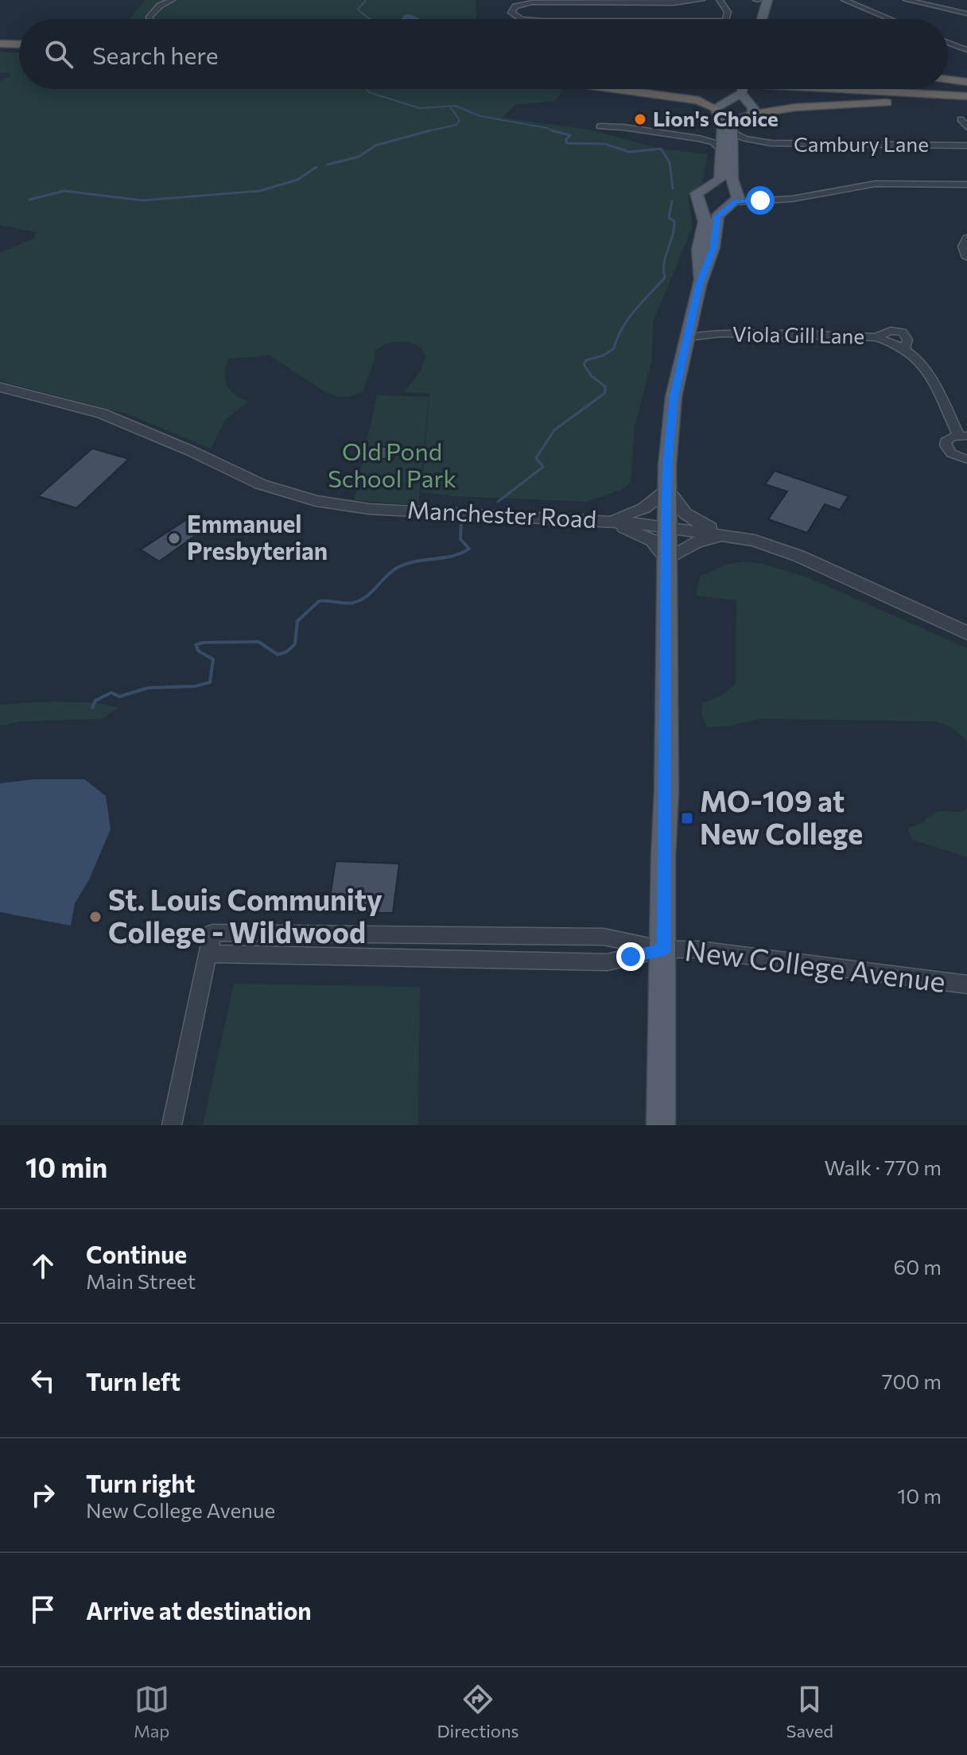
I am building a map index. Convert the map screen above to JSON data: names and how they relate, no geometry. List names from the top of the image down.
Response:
{
  "streets": {
    "street": [
      "Cambury Lane",
      "Viola Gill Lane",
      "Manchester Road",
      "New College Avenue"
    ]
  },
  "parks": ["Old Pond School Park"],
  "places": {
    "other": ["Lion's Choice", "Emmanuel Presbyterian", "St. Louis Community College - Wildwood"],
    "transit": ["MO-109 at New College"]
  },
  "page": {
    "search": "Search here",
    "heading": ["10 min", "Walk · 770 m"],
    "list": [
      ["Continue", "Main Street", "60 m"],
      ["Turn left", "700 m"],
      ["Turn right", "New College Avenue", "10 m"],
      "Arrive at destination"
    ],
    "nav": ["Map", "Directions", "Saved"]
  }
}
